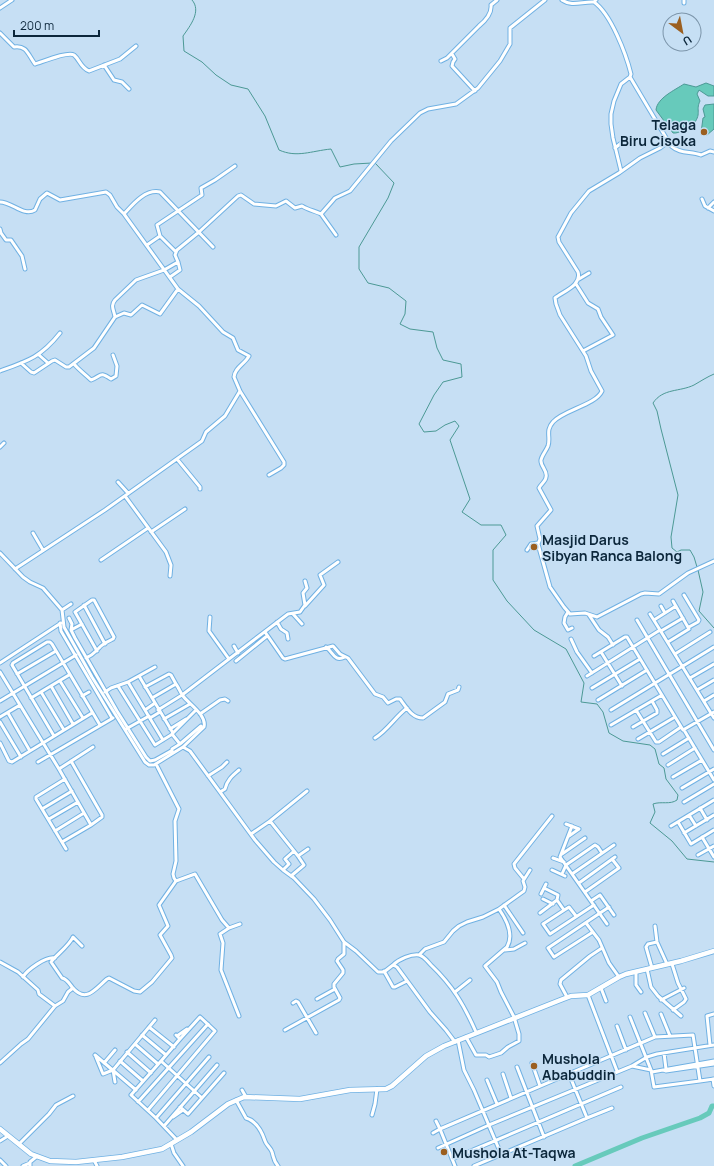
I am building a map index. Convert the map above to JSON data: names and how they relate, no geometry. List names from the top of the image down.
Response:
{
  "places": [
    "Telaga Biru Cisoka",
    "Masjid Darus Sibyan Ranca Balong",
    "Mushola Ababuddin",
    "Mushola At-Taqwa"
  ],
  "scale_bar": "200 m",
  "north": "bottom right"
}
